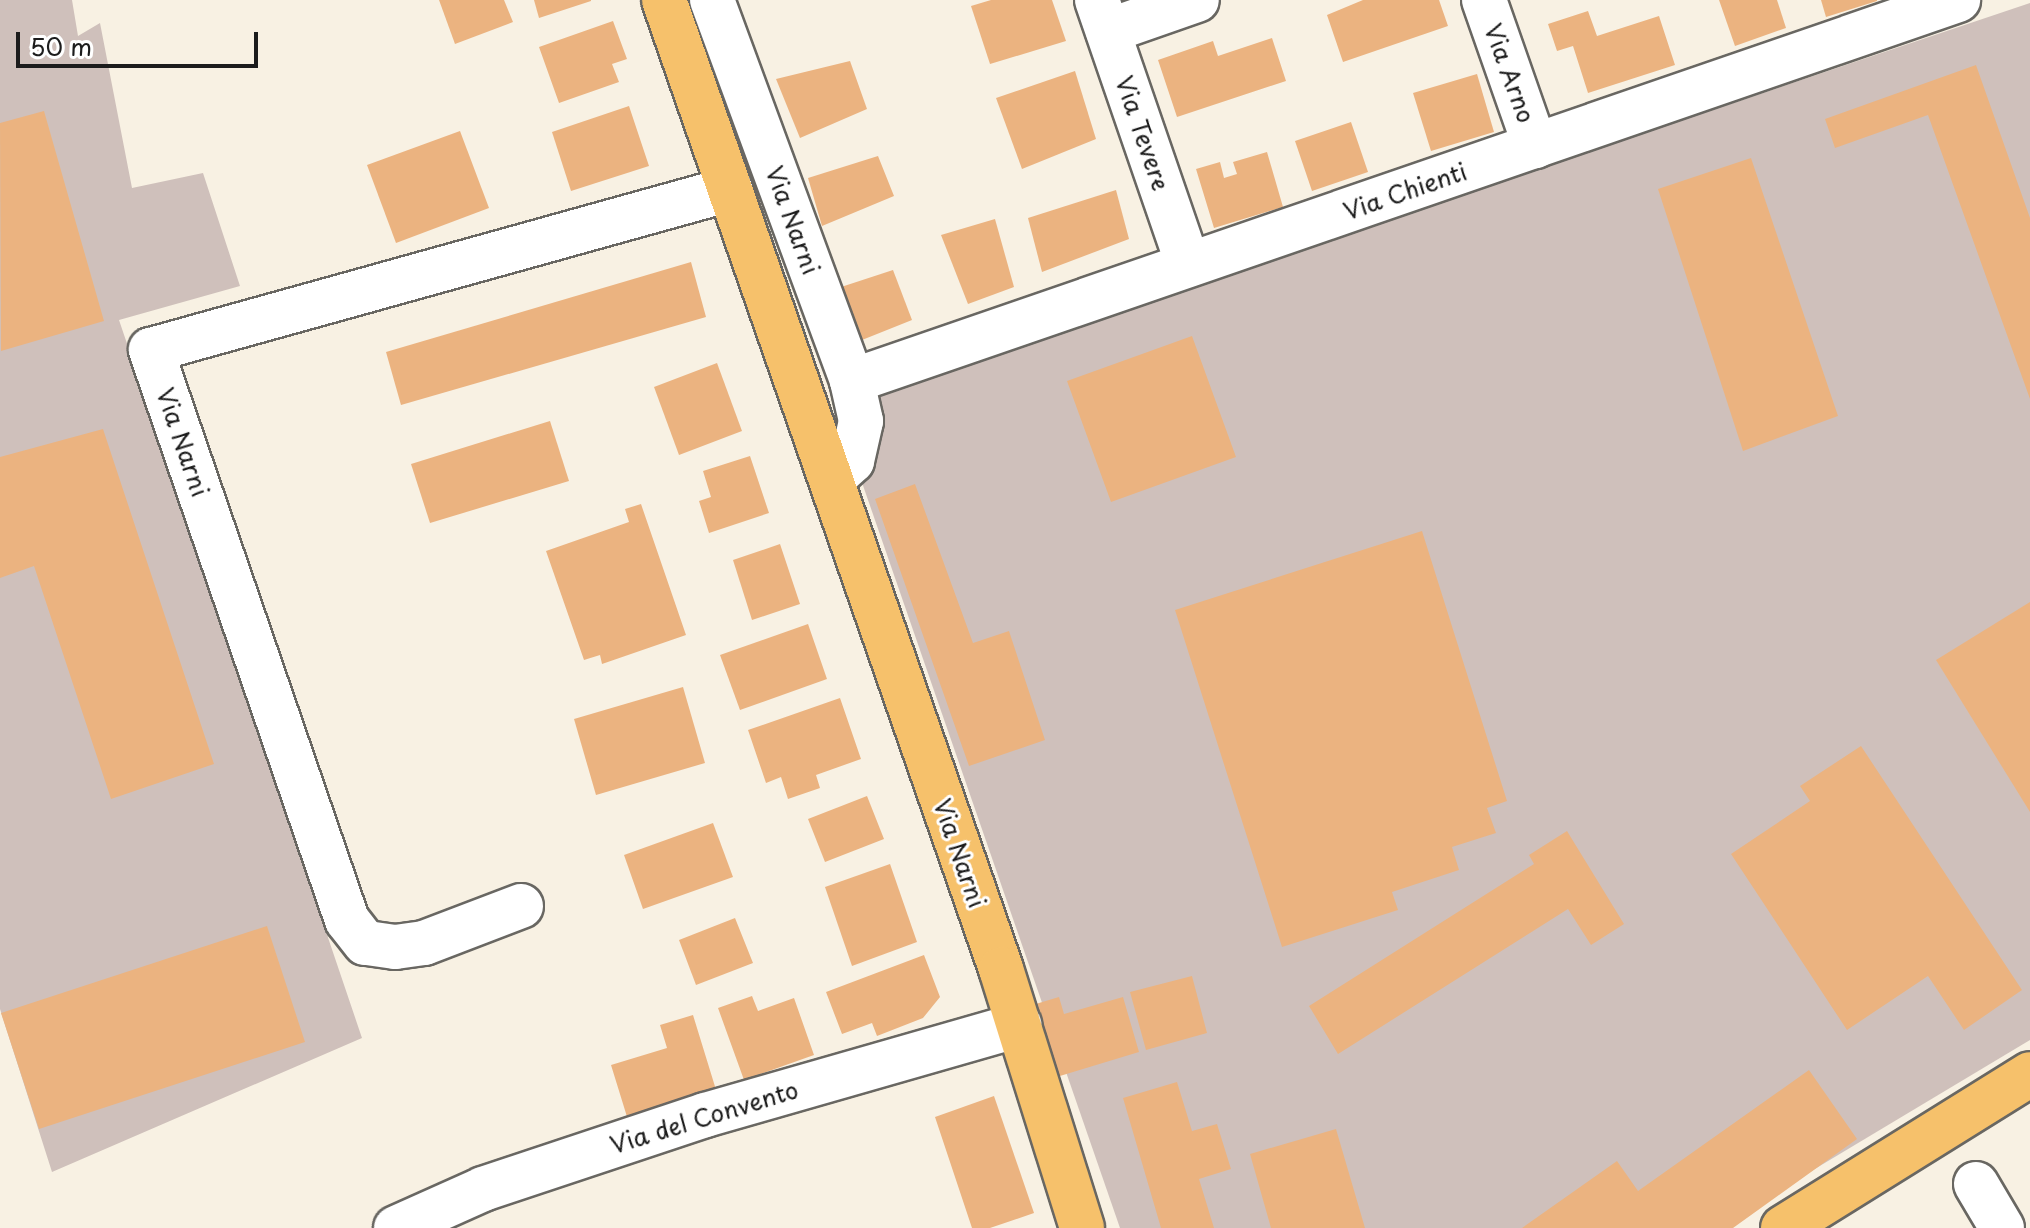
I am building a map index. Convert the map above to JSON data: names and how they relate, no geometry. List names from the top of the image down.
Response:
{
  "streets": {
    "main road": ["Via Narni"],
    "street": [
      "Via Arno",
      "Via Tevere",
      "Via Chienti",
      "Via del Convento"
    ]
  },
  "crossings": [
    ["Via Arno", "Via Chienti"],
    ["Via Tevere", "Via Chienti"],
    ["Via Chienti", "Via Narni"],
    ["Via Narni", "Via del Convento"]
  ],
  "scale_bar": "50 m"
}
